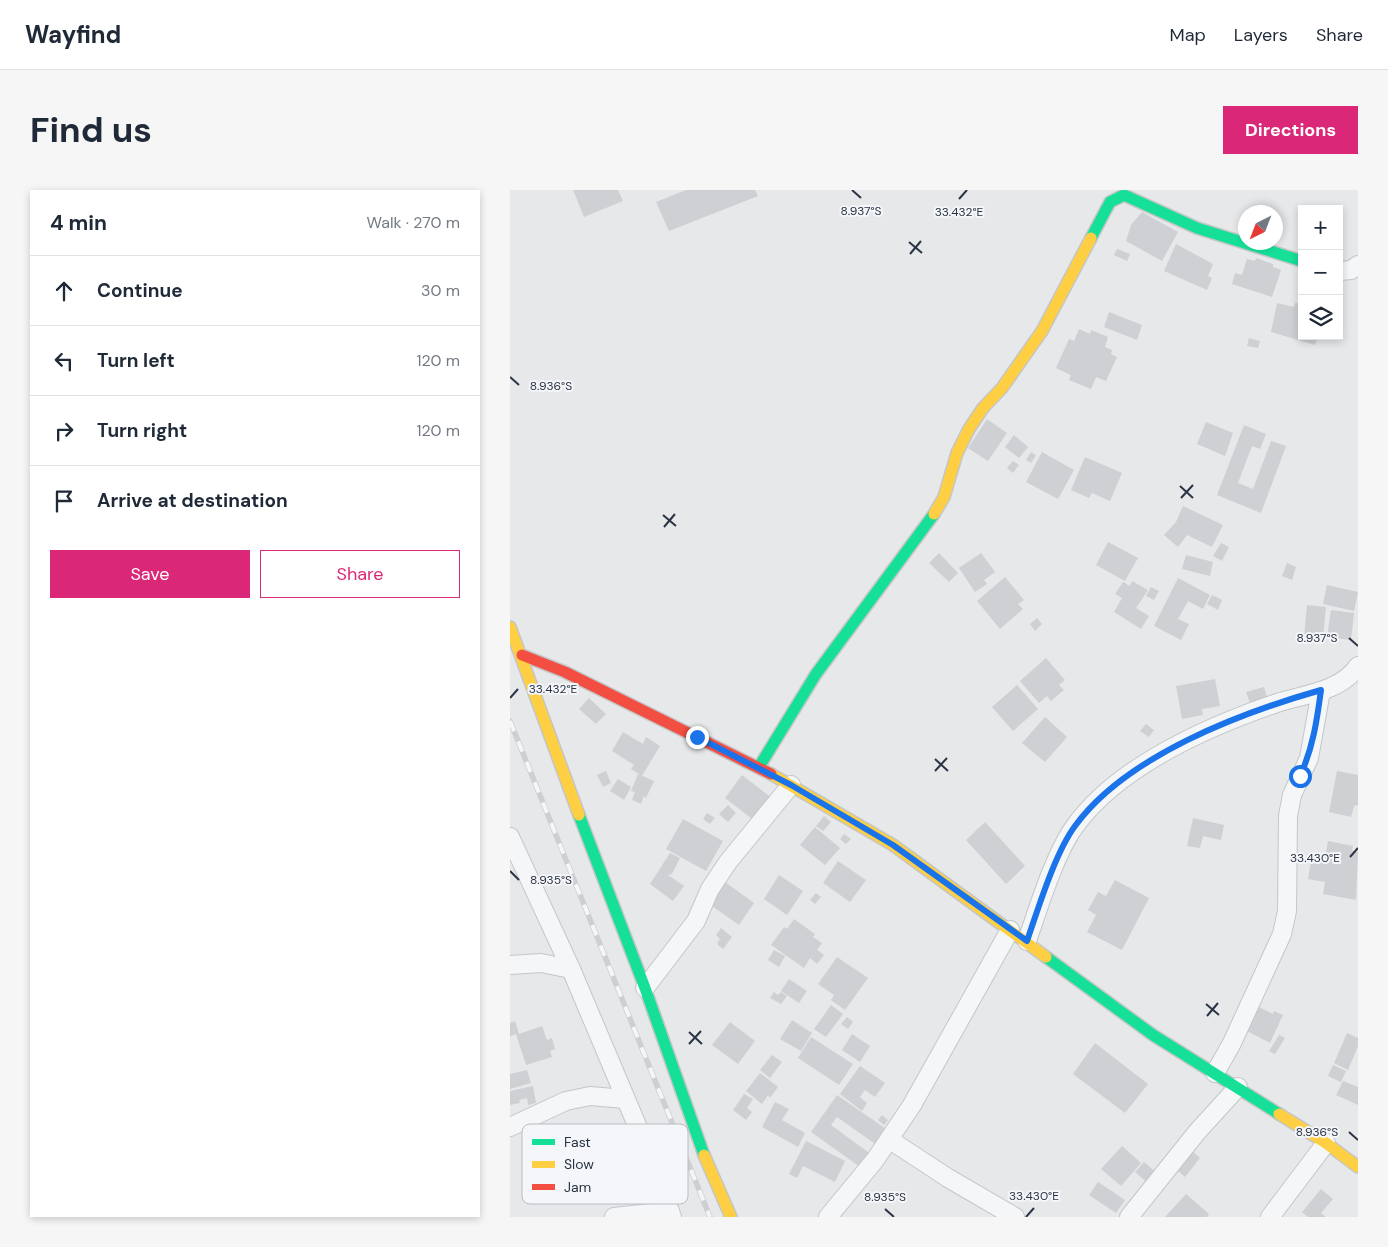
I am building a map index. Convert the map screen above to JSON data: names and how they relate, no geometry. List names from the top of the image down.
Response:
{
  "legend": ["Fast", "Slow", "Jam"],
  "north": "bottom left",
  "page": {
    "header": "Wayfind",
    "nav": ["Map", "Layers", "Share"],
    "buttons": [
      "Directions",
      ["Save", "Share"]
    ],
    "title": "Find us",
    "heading": ["4 min", "Walk · 270 m"],
    "map_buttons": ["+", "−"],
    "list": [
      ["Continue", "30 m"],
      ["Turn left", "120 m"],
      ["Turn right", "120 m"],
      "Arrive at destination"
    ]
  },
  "coordinates": [
    "8.937°S",
    "33.432°E",
    "8.936°S",
    "33.430°E",
    "8.935°S"
  ]
}
